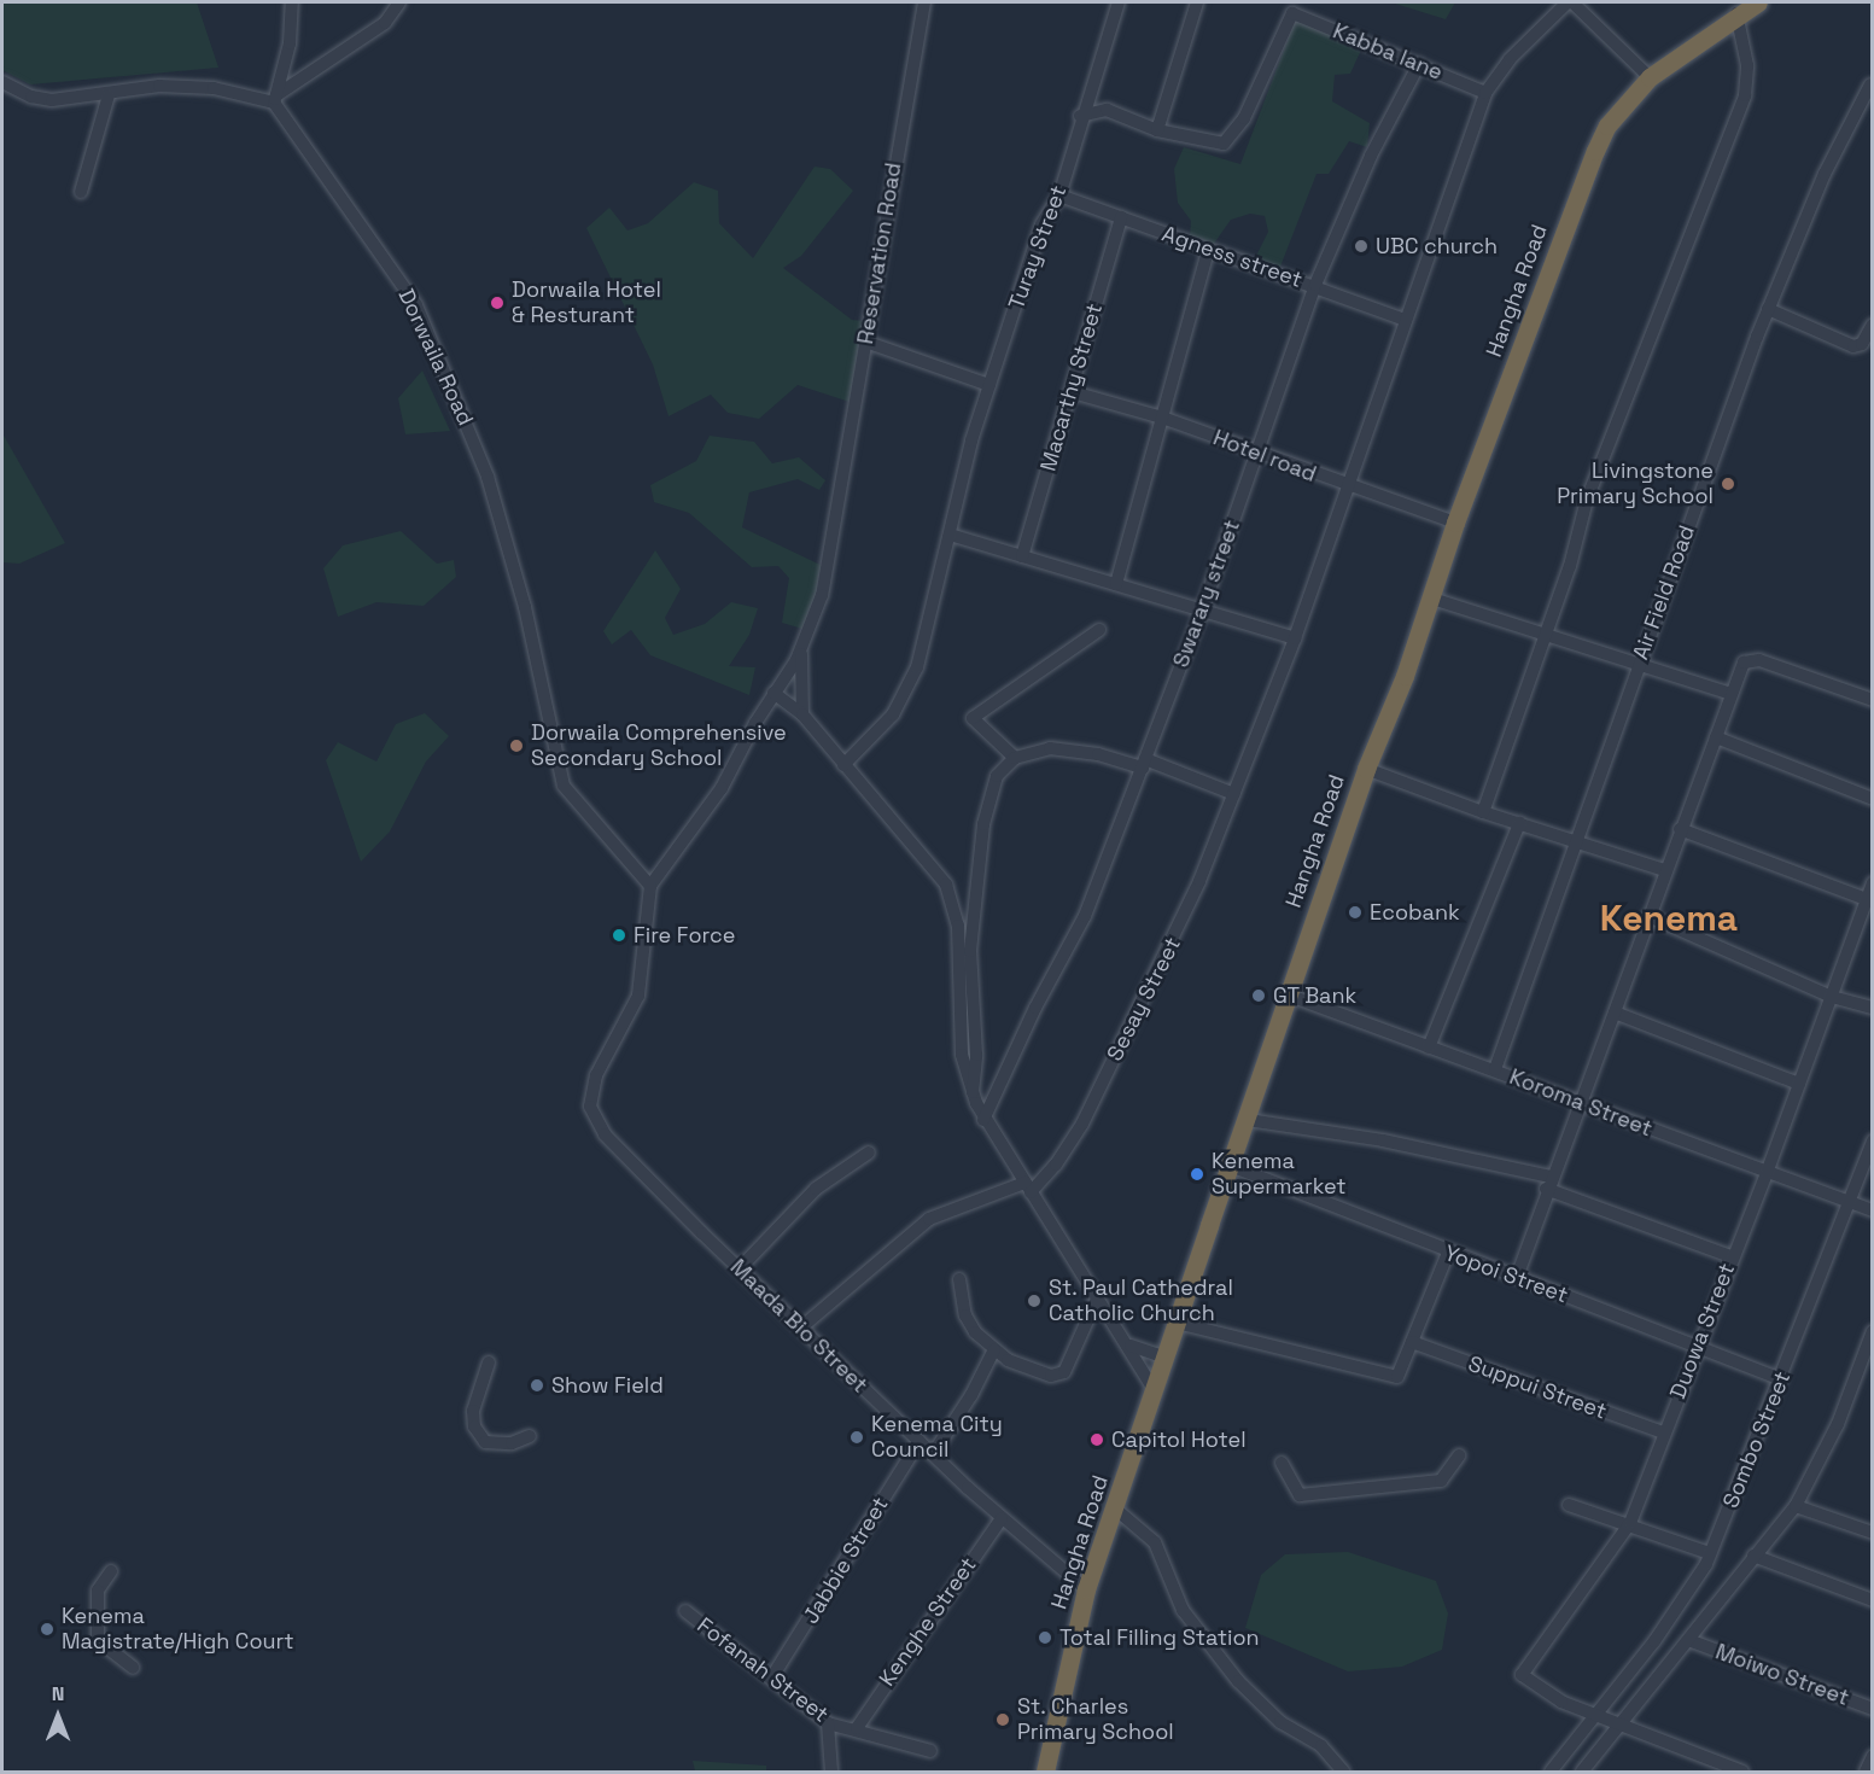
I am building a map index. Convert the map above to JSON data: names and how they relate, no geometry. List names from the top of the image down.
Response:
{
  "streets": {
    "highway": ["Hangha Road"],
    "street": [
      "Kabba lane",
      "Turay Street",
      "Reservation Road",
      "Agness street",
      "Dorwaila Road",
      "Macarthy Street",
      "Hotel road",
      "Air Field Road",
      "Swarary street",
      "Sesay Street",
      "Koroma Street",
      "Yopoi Street",
      "Maada Bio Street",
      "Duowa Street",
      "Suppui Street",
      "Sombo Street",
      "Jabbie Street",
      "Kenghe Street",
      "Fofanah Street",
      "Moiwo Street"
    ]
  },
  "crossings": [
    ["Kabba lane", "Swarary street"],
    ["Kabba lane", "Sesay Street"],
    ["Turay Street", "Agness street"],
    ["Agness street", "Macarthy Street"],
    ["Agness street", "Swarary street"],
    ["Agness street", "Sesay Street"],
    ["Hangha Road", "Hotel road"],
    ["Hangha Road", "Koroma Street"],
    ["Hangha Road", "Yopoi Street"],
    ["Hangha Road", "Maada Bio Street"],
    ["Dorwaila Road", "Maada Bio Street"],
    ["Macarthy Street", "Hotel road"],
    ["Hotel road", "Swarary street"],
    ["Hotel road", "Sesay Street"],
    ["Air Field Road", "Koroma Street"],
    ["Koroma Street", "Duowa Street"],
    ["Koroma Street", "Sombo Street"],
    ["Yopoi Street", "Duowa Street"],
    ["Yopoi Street", "Sombo Street"],
    ["Maada Bio Street", "Jabbie Street"],
    ["Maada Bio Street", "Kenghe Street"],
    ["Duowa Street", "Suppui Street"],
    ["Duowa Street", "Sombo Street"],
    ["Jabbie Street", "Fofanah Street"]
  ],
  "districts": ["Kenema"],
  "places": [
    "UBC church",
    "Dorwaila Hotel & Resturant",
    "Livingstone Primary School",
    "Dorwaila Comprehensive Secondary School",
    "Ecobank",
    "Fire Force",
    "GT Bank",
    "Kenema Supermarket",
    "St. Paul Cathedral Catholic Church",
    "Show Field",
    "Kenema City Council",
    "Capitol Hotel",
    "Kenema Magistrate/High Court",
    "Total Filling Station",
    "St. Charles Primary School"
  ],
  "north": "top"
}
